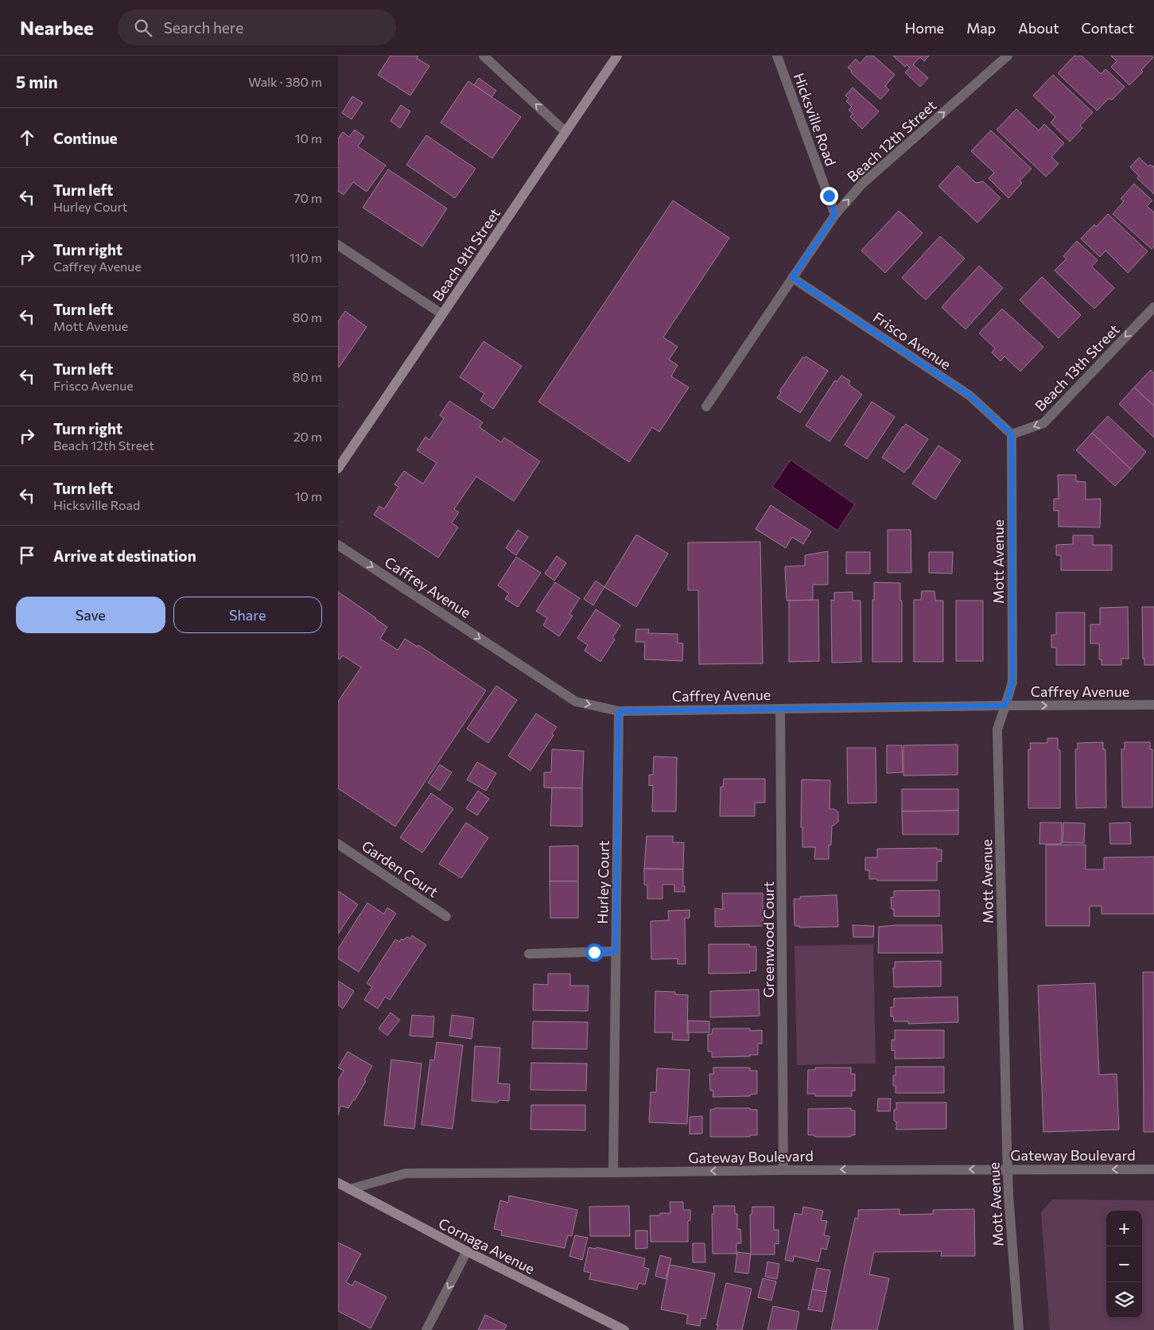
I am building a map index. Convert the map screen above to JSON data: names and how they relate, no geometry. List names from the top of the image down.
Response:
{
  "streets": {
    "main road": ["Beach 9th Street", "Cornaga Avenue"],
    "street": [
      "Hicksville Road",
      "Beach 12th Street",
      "Frisco Avenue",
      "Beach 13th Street",
      "Mott Avenue",
      "Caffrey Avenue",
      "Garden Court",
      "Hurley Court",
      "Greenwood Court",
      "Gateway Boulevard"
    ]
  },
  "crossings": [
    ["Hicksville Road", "Beach 12th Street"],
    ["Beach 12th Street", "Frisco Avenue"],
    ["Frisco Avenue", "Beach 13th Street"],
    ["Frisco Avenue", "Mott Avenue"],
    ["Beach 13th Street", "Mott Avenue"],
    ["Mott Avenue", "Caffrey Avenue"],
    ["Mott Avenue", "Gateway Boulevard"],
    ["Caffrey Avenue", "Hurley Court"],
    ["Caffrey Avenue", "Greenwood Court"],
    ["Hurley Court", "Gateway Boulevard"],
    ["Greenwood Court", "Gateway Boulevard"],
    ["Gateway Boulevard", "Cornaga Avenue"]
  ],
  "one_way": [
    "Beach 12th Street",
    "Beach 13th Street",
    "Caffrey Avenue",
    "Gateway Boulevard"
  ],
  "page": {
    "header": "Nearbee",
    "search": "Search here",
    "nav": [
      "Home",
      "Map",
      "About",
      "Contact"
    ],
    "heading": ["5 min", "Walk · 380 m"],
    "list": [
      ["Continue", "10 m"],
      ["Turn left", "Hurley Court", "70 m"],
      ["Turn right", "Caffrey Avenue", "110 m"],
      ["Turn left", "Mott Avenue", "80 m"],
      ["Turn left", "Frisco Avenue", "80 m"],
      ["Turn right", "Beach 12th Street", "20 m"],
      ["Turn left", "Hicksville Road", "10 m"],
      "Arrive at destination"
    ],
    "buttons": ["Save", "Share"],
    "map_buttons": ["+", "−"]
  }
}
